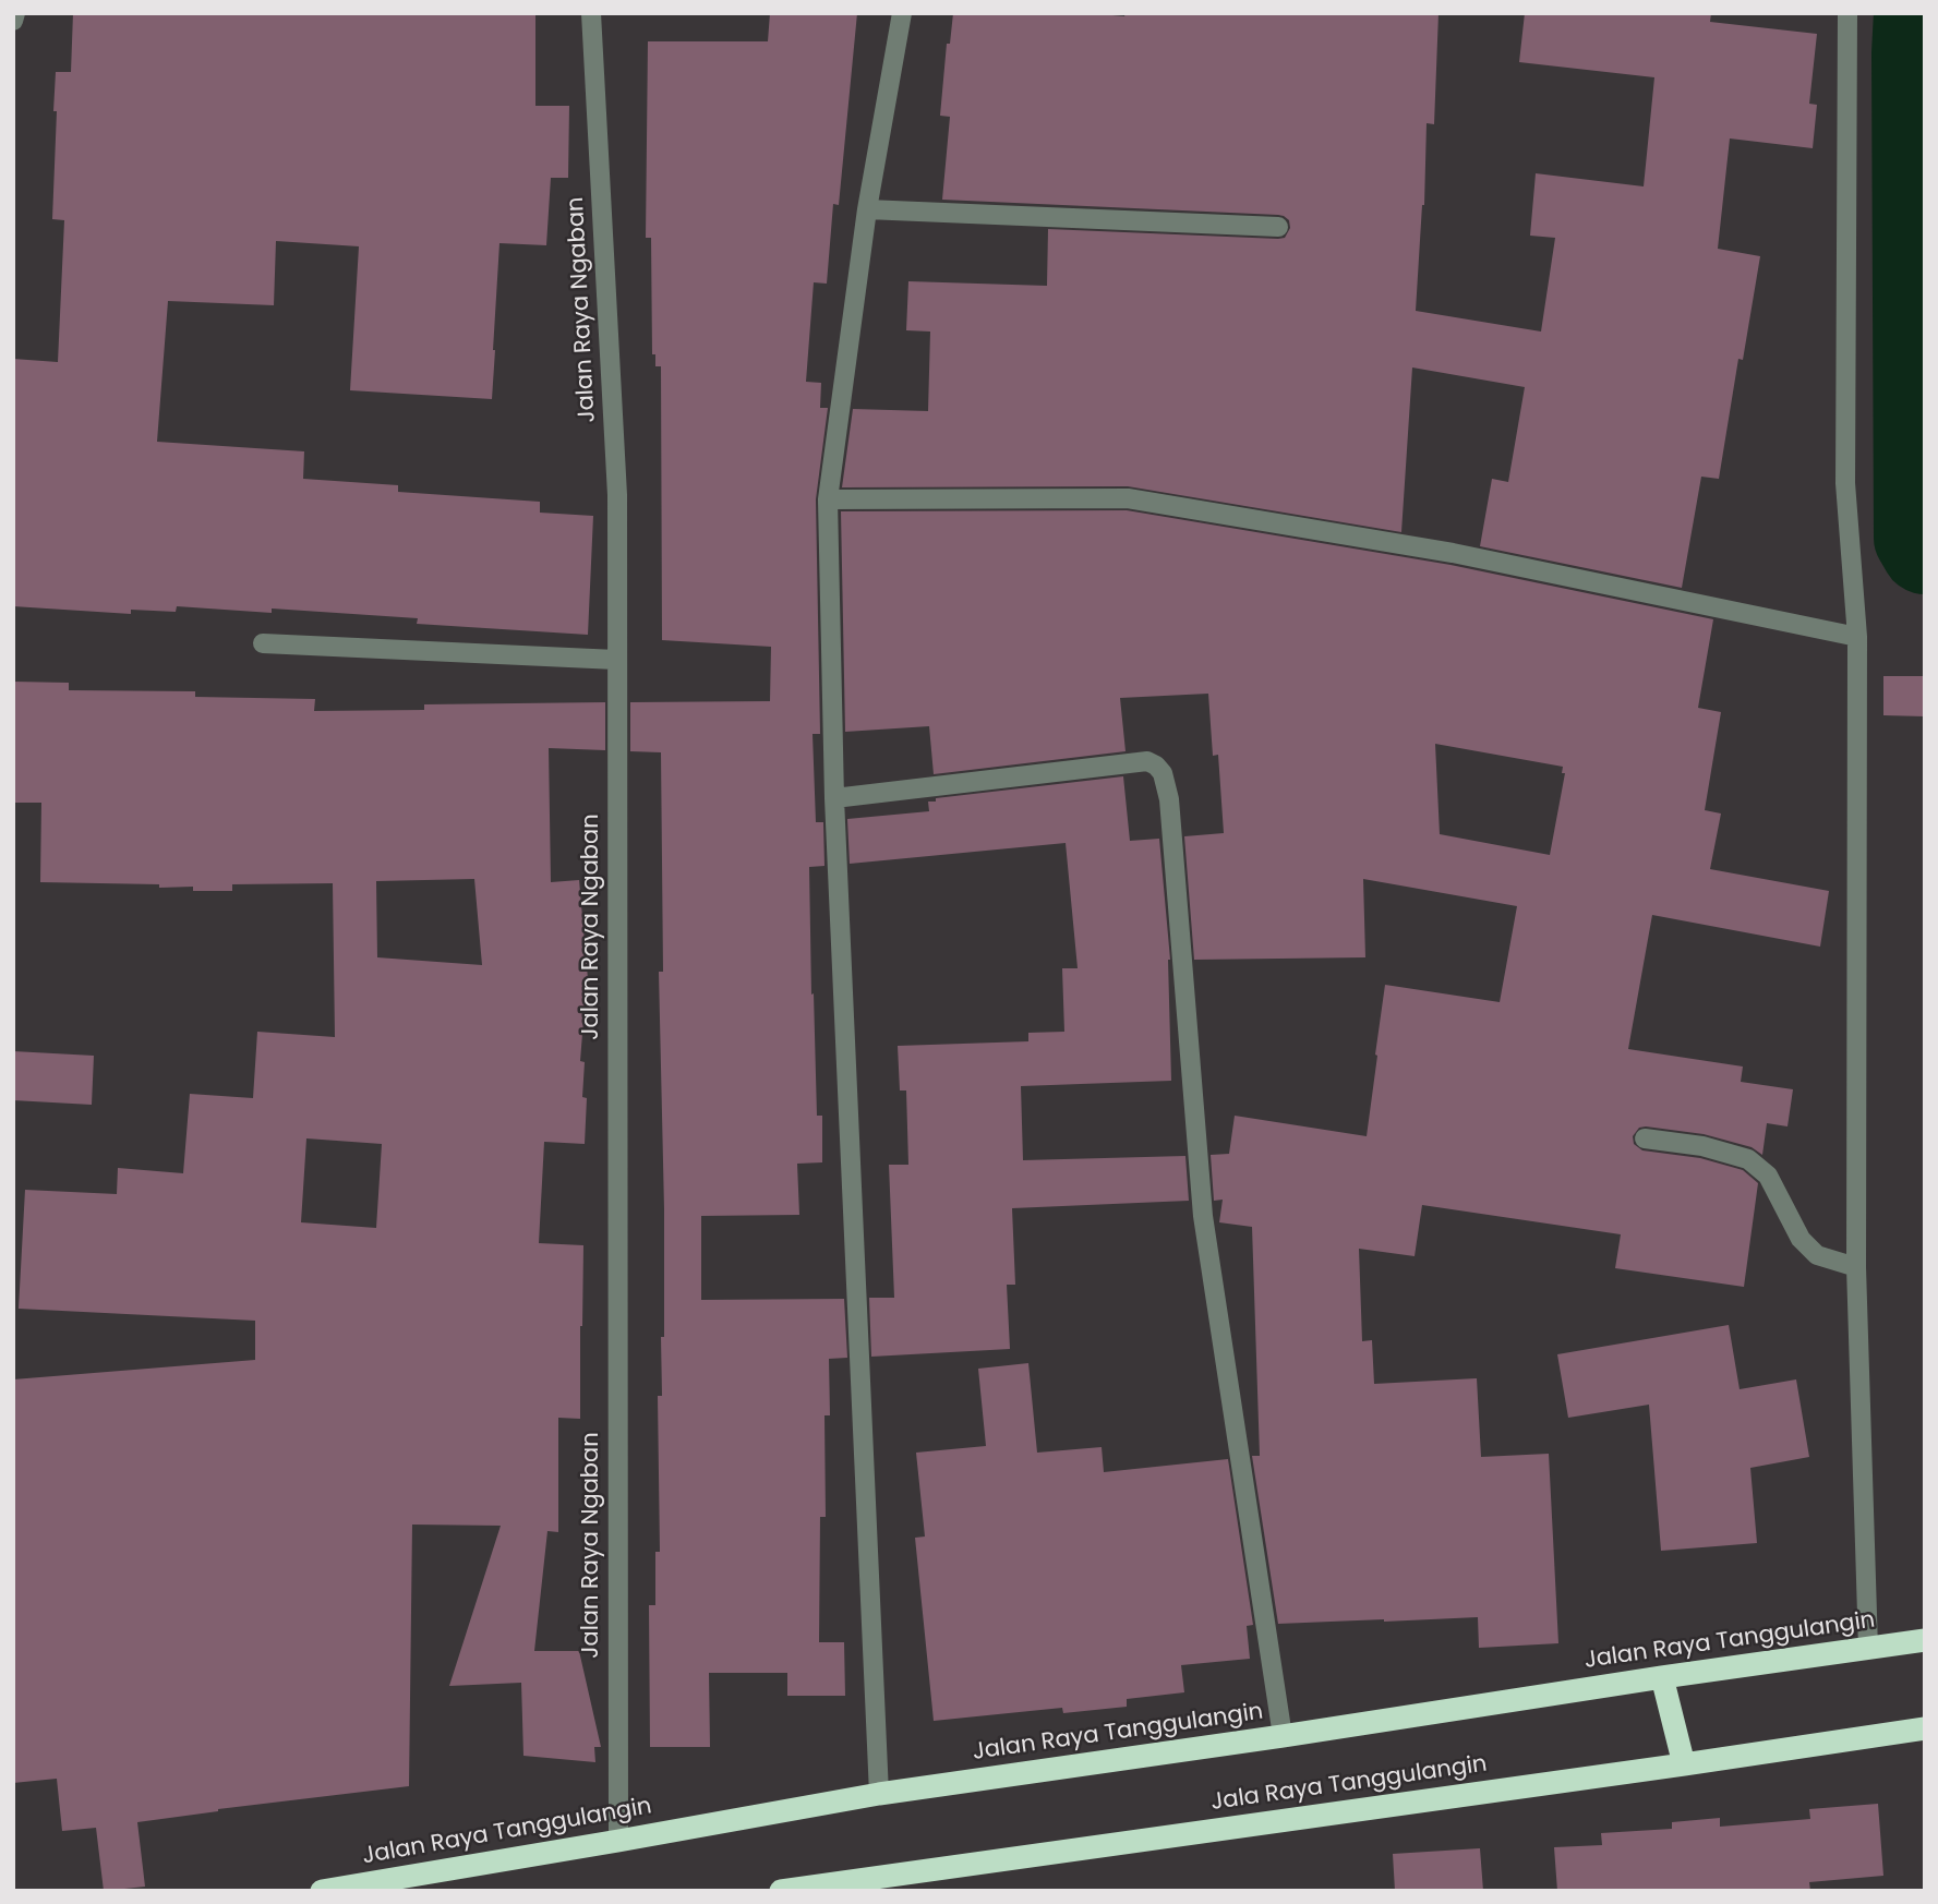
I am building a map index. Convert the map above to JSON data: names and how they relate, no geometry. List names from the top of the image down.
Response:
{
  "streets": {
    "highway": ["Jalan Raya Tanggulangin", "Jala Raya Tanggulangin"],
    "street": ["Jalan Raya Ngaban"]
  },
  "crossings": [
    ["Jalan Raya Ngaban", "Jalan Raya Tanggulangin"]
  ]
}
